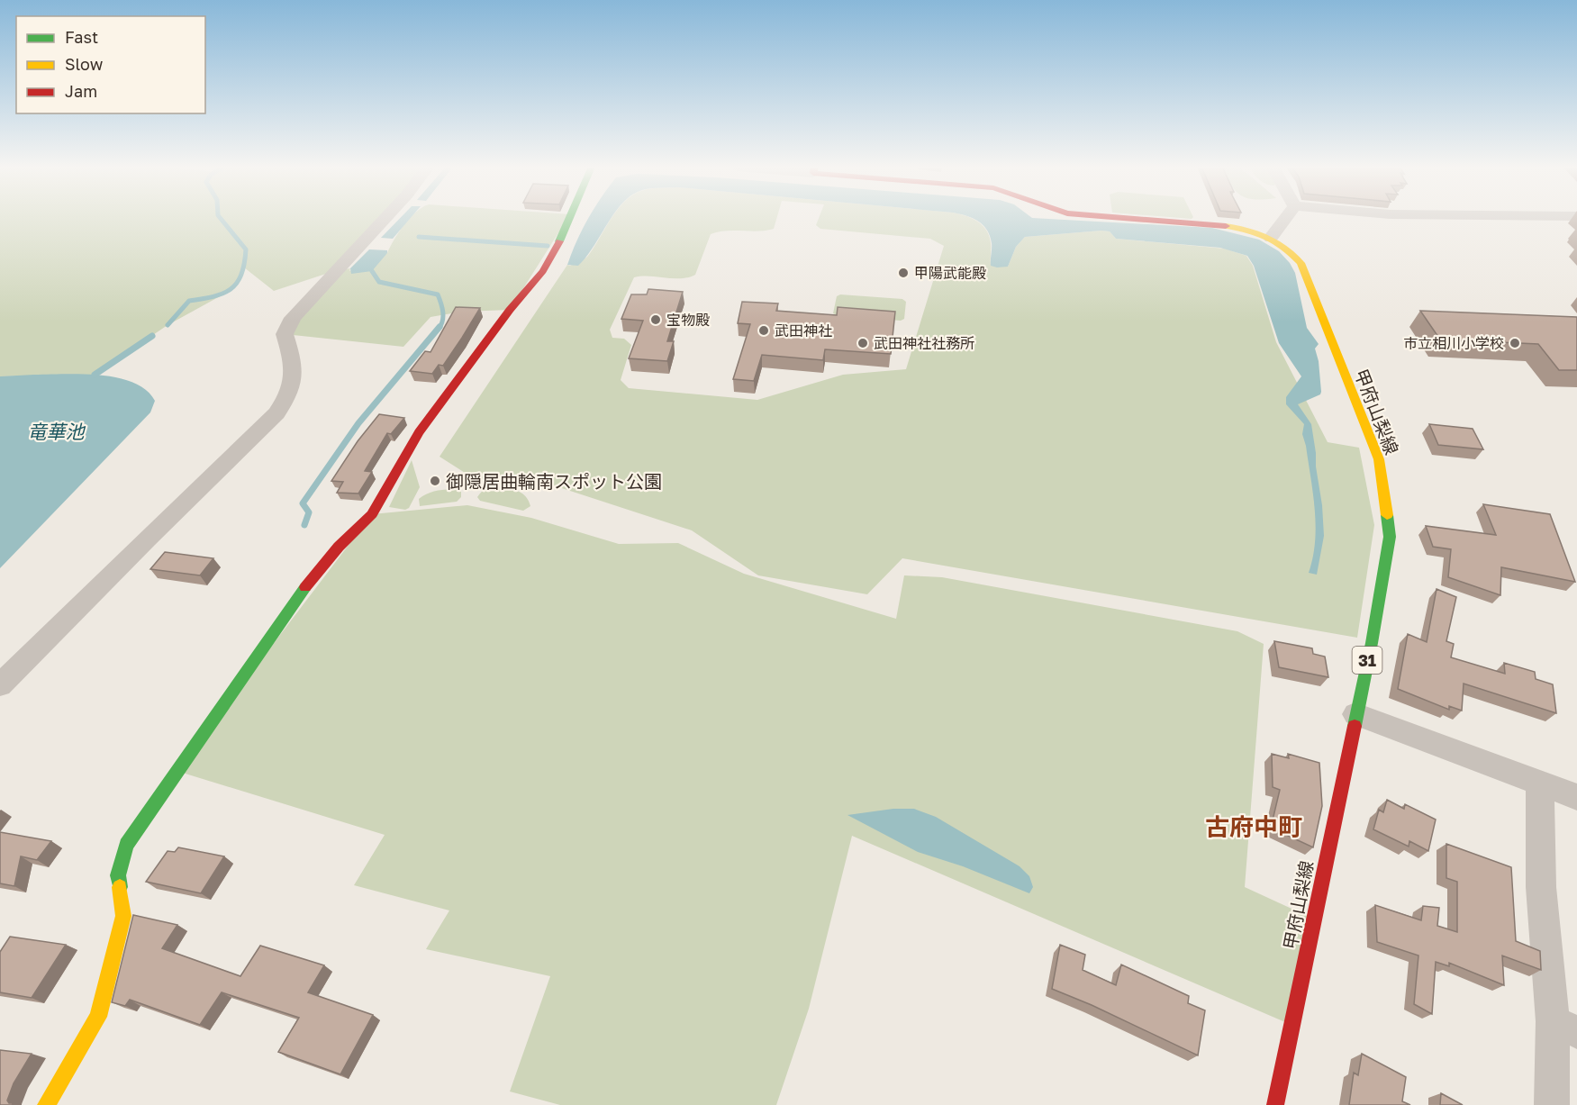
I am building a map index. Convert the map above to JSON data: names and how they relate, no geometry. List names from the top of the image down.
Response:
{
  "streets": {
    "main road": ["甲府山梨線", "31"]
  },
  "districts": ["古府中町"],
  "water": ["竜華池"],
  "places": [
    "甲陽武能殿",
    "宝物殿",
    "武田神社",
    "武田神社社務所",
    "市立相川小学校",
    "御隠居曲輪南スポット公園"
  ],
  "legend": ["Fast", "Slow", "Jam"]
}
